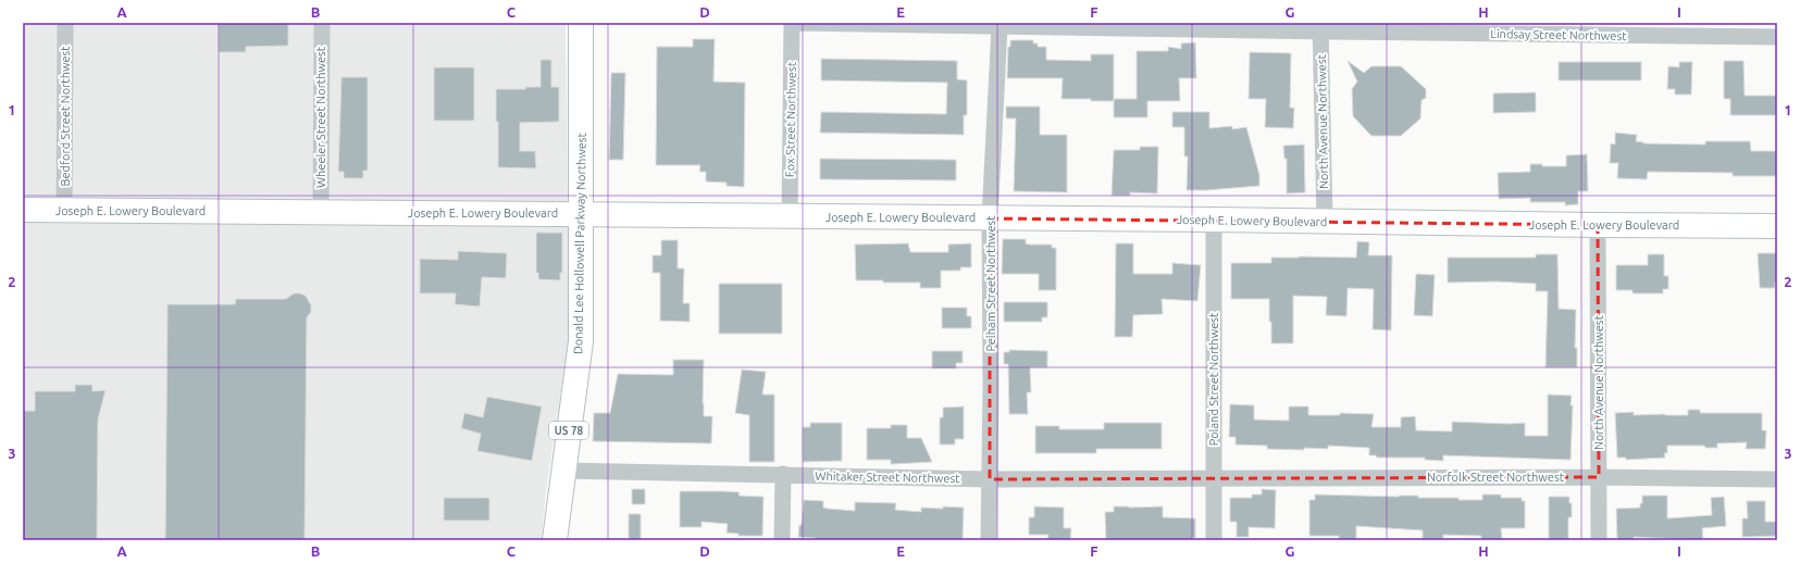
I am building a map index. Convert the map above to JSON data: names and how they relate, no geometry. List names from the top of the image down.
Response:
{
  "streets": {
    "main road": ["Joseph E. Lowery Boulevard", "Donald Lee Hollowell Parkway Northwest", "US 78"],
    "street": [
      "Lindsay Street Northwest",
      "Bedford Street Northwest",
      "Wheeler Street Northwest",
      "Fox Street Northwest",
      "North Avenue Northwest",
      "Pelham Street Northwest",
      "Poland Street Northwest",
      "Whitaker Street Northwest",
      "Norfolk Street Northwest"
    ]
  },
  "crossings": [
    ["Lindsay Street Northwest", "Fox Street Northwest"],
    ["Lindsay Street Northwest", "North Avenue Northwest"],
    ["Lindsay Street Northwest", "Pelham Street Northwest"],
    ["Bedford Street Northwest", "Joseph E. Lowery Boulevard"],
    ["Wheeler Street Northwest", "Joseph E. Lowery Boulevard"],
    ["Fox Street Northwest", "Joseph E. Lowery Boulevard"],
    ["North Avenue Northwest", "Joseph E. Lowery Boulevard"],
    ["North Avenue Northwest", "Norfolk Street Northwest"],
    ["Joseph E. Lowery Boulevard", "Donald Lee Hollowell Parkway Northwest"],
    ["Joseph E. Lowery Boulevard", "Pelham Street Northwest"],
    ["Joseph E. Lowery Boulevard", "Poland Street Northwest"],
    ["Donald Lee Hollowell Parkway Northwest", "Whitaker Street Northwest"],
    ["Pelham Street Northwest", "Whitaker Street Northwest"],
    ["Poland Street Northwest", "Whitaker Street Northwest"],
    ["Poland Street Northwest", "Norfolk Street Northwest"],
    ["Whitaker Street Northwest", "Norfolk Street Northwest"]
  ],
  "grid": {
    "columns": [
      "A",
      "B",
      "C",
      "D",
      "E",
      "F",
      "G",
      "H",
      "I"
    ],
    "rows": ["1", "2", "3"]
  }
}
